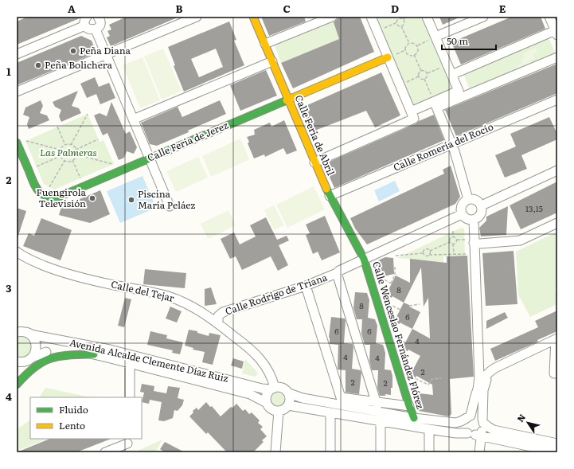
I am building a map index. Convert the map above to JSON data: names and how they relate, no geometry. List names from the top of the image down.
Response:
{
  "streets": {
    "main road": ["Calle Feria de Abril", "Calle Feria de Jerez", "Calle Wenceslao Fernández Flórez"],
    "street": [
      "Calle Romería del Rocío",
      "Calle del Tejar",
      "Calle Rodrigo de Triana",
      "Avenida Alcalde Clemente Díaz Ruiz"
    ]
  },
  "crossings": [
    ["Calle Feria de Abril", "Calle Feria de Jerez"],
    ["Calle Feria de Abril", "Calle Romería del Rocío"],
    ["Calle Feria de Abril", "Calle Rodrigo de Triana"],
    ["Calle Feria de Abril", "Calle Wenceslao Fernández Flórez"],
    ["Calle del Tejar", "Calle Rodrigo de Triana"],
    ["Calle del Tejar", "Avenida Alcalde Clemente Díaz Ruiz"],
    ["Calle Rodrigo de Triana", "Calle Wenceslao Fernández Flórez"]
  ],
  "parks": ["Las Palmeras"],
  "places": [
    "Peña Diana",
    "Peña Bolichera",
    "Fuengirola Televisión",
    "Piscina María Peláez"
  ],
  "house_numbers": [
    "13,15",
    "8",
    "8",
    "6",
    "6",
    "6",
    "4",
    "4",
    "4",
    "2",
    "2",
    "2"
  ],
  "legend": ["Fluido", "Lento"],
  "scale_bar": "50 m",
  "north": "top left",
  "grid": {
    "columns": [
      "A",
      "B",
      "C",
      "D",
      "E"
    ],
    "rows": [
      "1",
      "2",
      "3",
      "4"
    ]
  }
}
